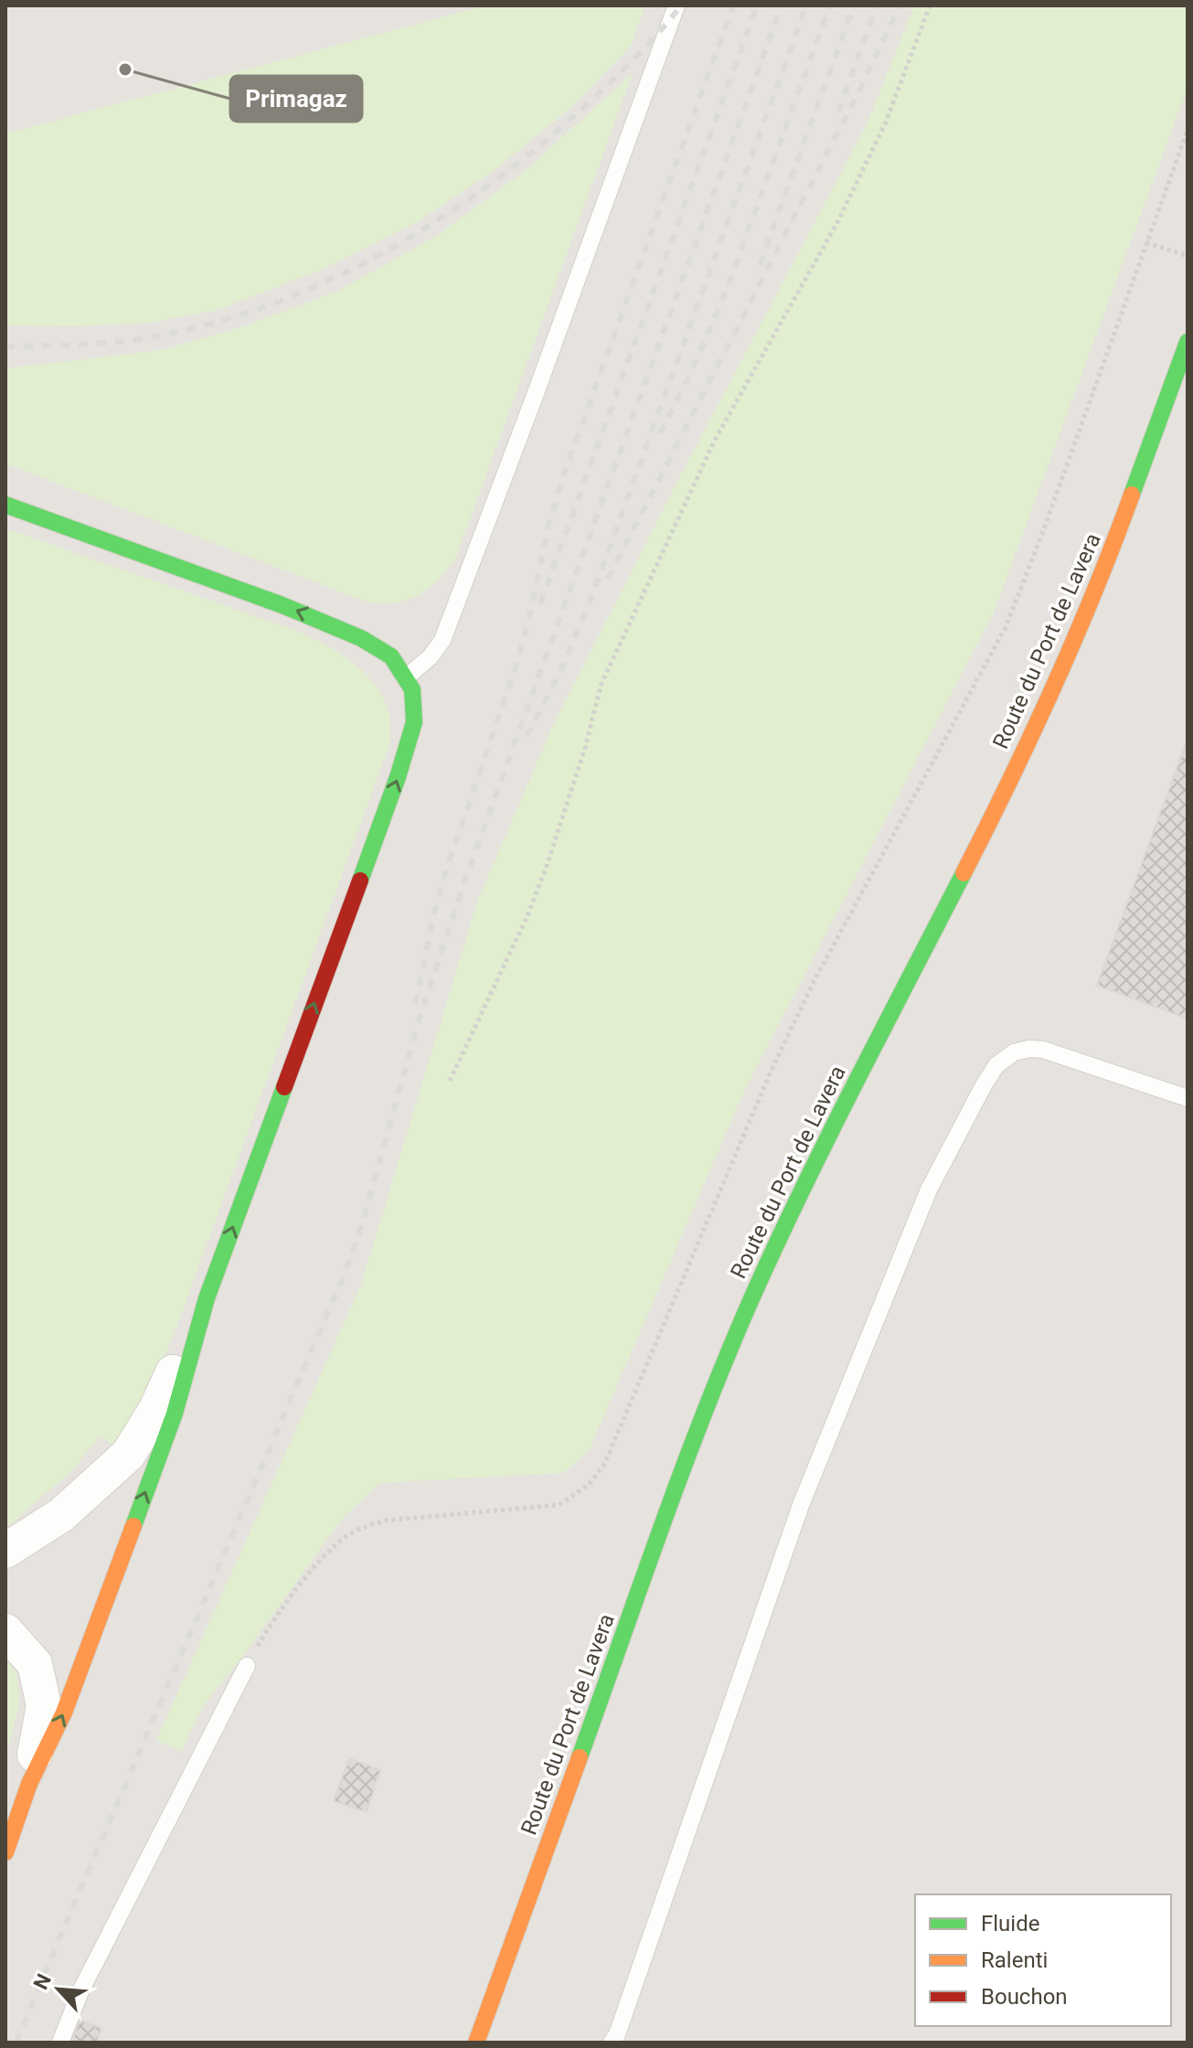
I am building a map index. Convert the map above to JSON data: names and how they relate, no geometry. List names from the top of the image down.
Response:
{
  "streets": {
    "street": ["Route du Port de Lavera"]
  },
  "places": ["Primagaz"],
  "legend": ["Fluide", "Ralenti", "Bouchon"],
  "north": "top left"
}
